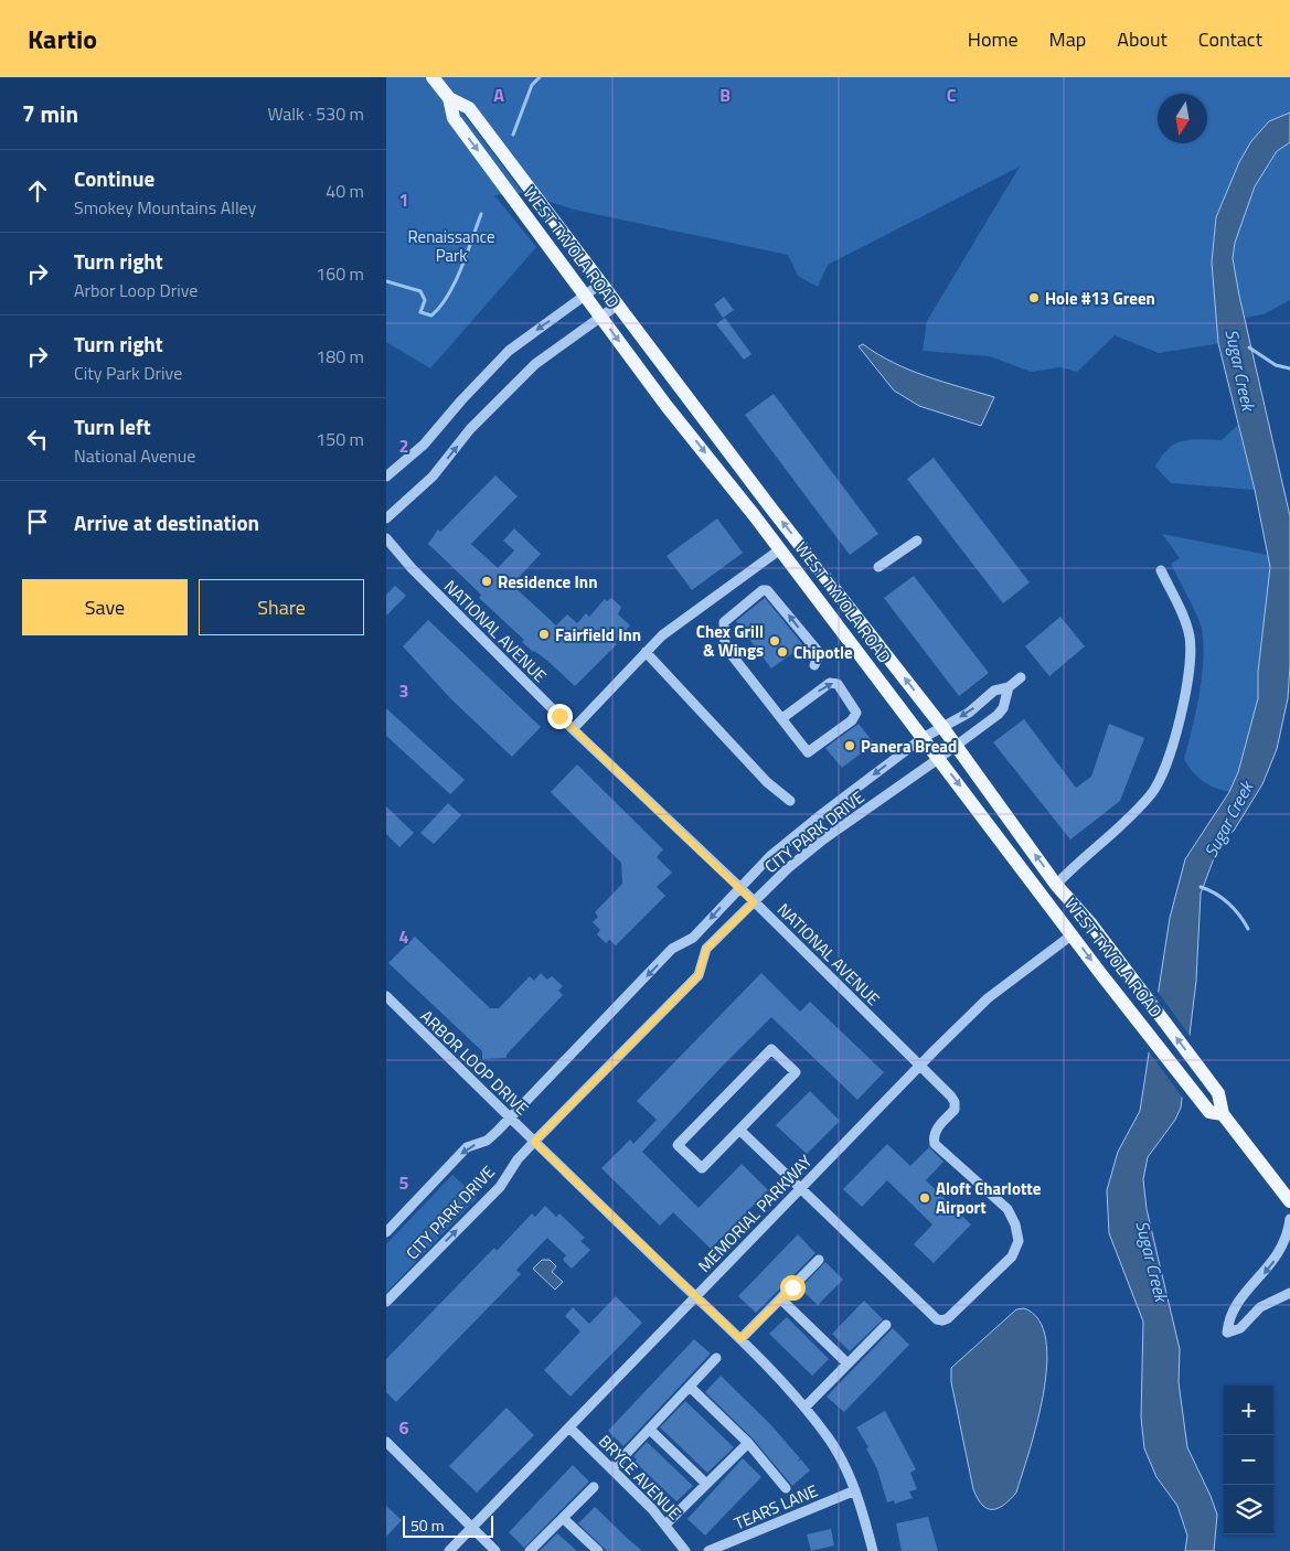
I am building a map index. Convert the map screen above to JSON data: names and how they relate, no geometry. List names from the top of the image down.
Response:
{
  "streets": {
    "main road": ["WEST TYVOLA ROAD"],
    "street": [
      "NATIONAL AVENUE",
      "CITY PARK DRIVE",
      "ARBOR LOOP DRIVE",
      "MEMORIAL PARKWAY",
      "BRYCE AVENUE",
      "TEARS LANE"
    ]
  },
  "crossings": [
    ["WEST TYVOLA ROAD", "CITY PARK DRIVE"],
    ["WEST TYVOLA ROAD", "MEMORIAL PARKWAY"],
    ["NATIONAL AVENUE", "CITY PARK DRIVE"],
    ["NATIONAL AVENUE", "MEMORIAL PARKWAY"],
    ["CITY PARK DRIVE", "ARBOR LOOP DRIVE"],
    ["ARBOR LOOP DRIVE", "MEMORIAL PARKWAY"],
    ["ARBOR LOOP DRIVE", "TEARS LANE"],
    ["MEMORIAL PARKWAY", "BRYCE AVENUE"]
  ],
  "water": ["Sugar Creek"],
  "parks": ["Renaissance Park"],
  "places": [
    "Hole #13 Green",
    "Residence Inn",
    "Fairfield Inn",
    "Chex Grill & Wings",
    "Chipotle",
    "Panera Bread",
    "Aloft Charlotte Airport"
  ],
  "scale_bar": "50 m",
  "north": "bottom",
  "page": {
    "header": "Kartio",
    "nav": [
      "Home",
      "Map",
      "About",
      "Contact"
    ],
    "heading": ["7 min", "Walk · 530 m"],
    "list": [
      ["Continue", "Smokey Mountains Alley", "40 m"],
      ["Turn right", "Arbor Loop Drive", "160 m"],
      ["Turn right", "City Park Drive", "180 m"],
      ["Turn left", "National Avenue", "150 m"],
      "Arrive at destination"
    ],
    "buttons": ["Save", "Share"],
    "map_buttons": ["+", "−"],
    "scale": "50 m"
  },
  "grid": {
    "columns": ["A", "B", "C"],
    "rows": [
      "1",
      "2",
      "3",
      "4",
      "5",
      "6"
    ]
  }
}
